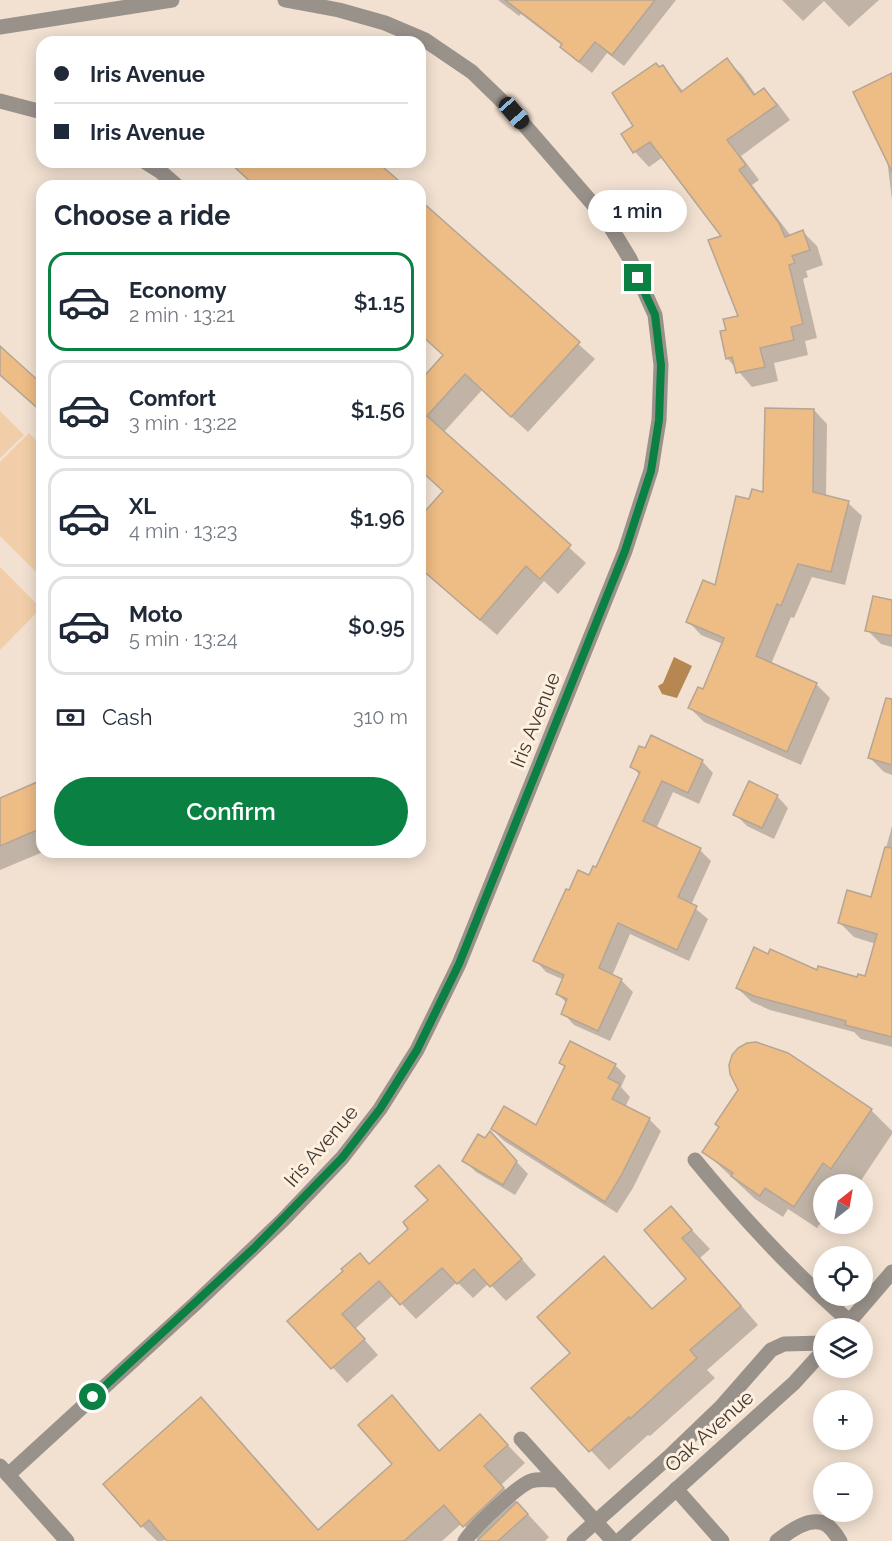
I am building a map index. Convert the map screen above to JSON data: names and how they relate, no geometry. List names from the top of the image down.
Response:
{
  "streets": {
    "street": ["Iris Avenue", "Oak Avenue"]
  },
  "north": "top right",
  "page": {
    "banner": ["Iris Avenue", "Iris Avenue"],
    "heading": "Choose a ride",
    "bubble": "1 min",
    "list": [
      {
        "name": "Economy",
        "note": "2 min · 13:21",
        "value": "$1.15"
      },
      {
        "name": "Comfort",
        "note": "3 min · 13:22",
        "value": "$1.56"
      },
      {
        "name": "XL",
        "note": "4 min · 13:23",
        "value": "$1.96"
      },
      {
        "name": "Moto",
        "note": "5 min · 13:24",
        "value": "$0.95"
      }
    ],
    "pay": ["Cash", "310 m"],
    "buttons": "Confirm",
    "map_buttons": ["+", "−"]
  }
}
